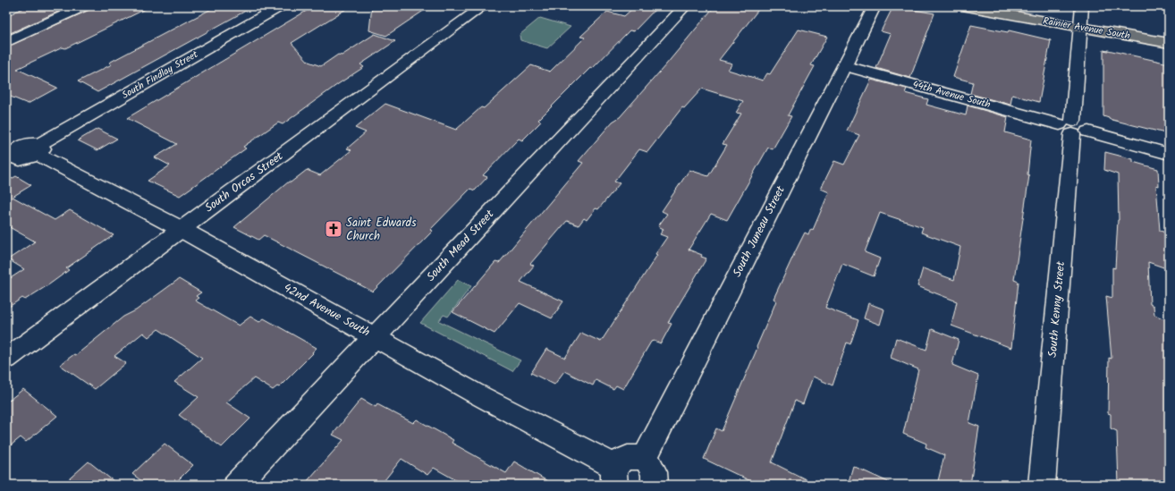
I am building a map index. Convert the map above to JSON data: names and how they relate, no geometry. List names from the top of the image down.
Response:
{
  "streets": {
    "main road": ["Rainier Avenue South"],
    "street": [
      "South Findlay Street",
      "44th Avenue South",
      "South Orcas Street",
      "South Juneau Street",
      "South Mead Street",
      "South Kenny Street",
      "42nd Avenue South"
    ]
  },
  "crossings": [
    ["Rainier Avenue South", "South Kenny Street"],
    ["South Findlay Street", "42nd Avenue South"],
    ["44th Avenue South", "South Juneau Street"],
    ["44th Avenue South", "South Kenny Street"],
    ["South Orcas Street", "42nd Avenue South"],
    ["South Mead Street", "42nd Avenue South"]
  ],
  "places": {
    "church": ["Saint Edwards Church"]
  }
}
